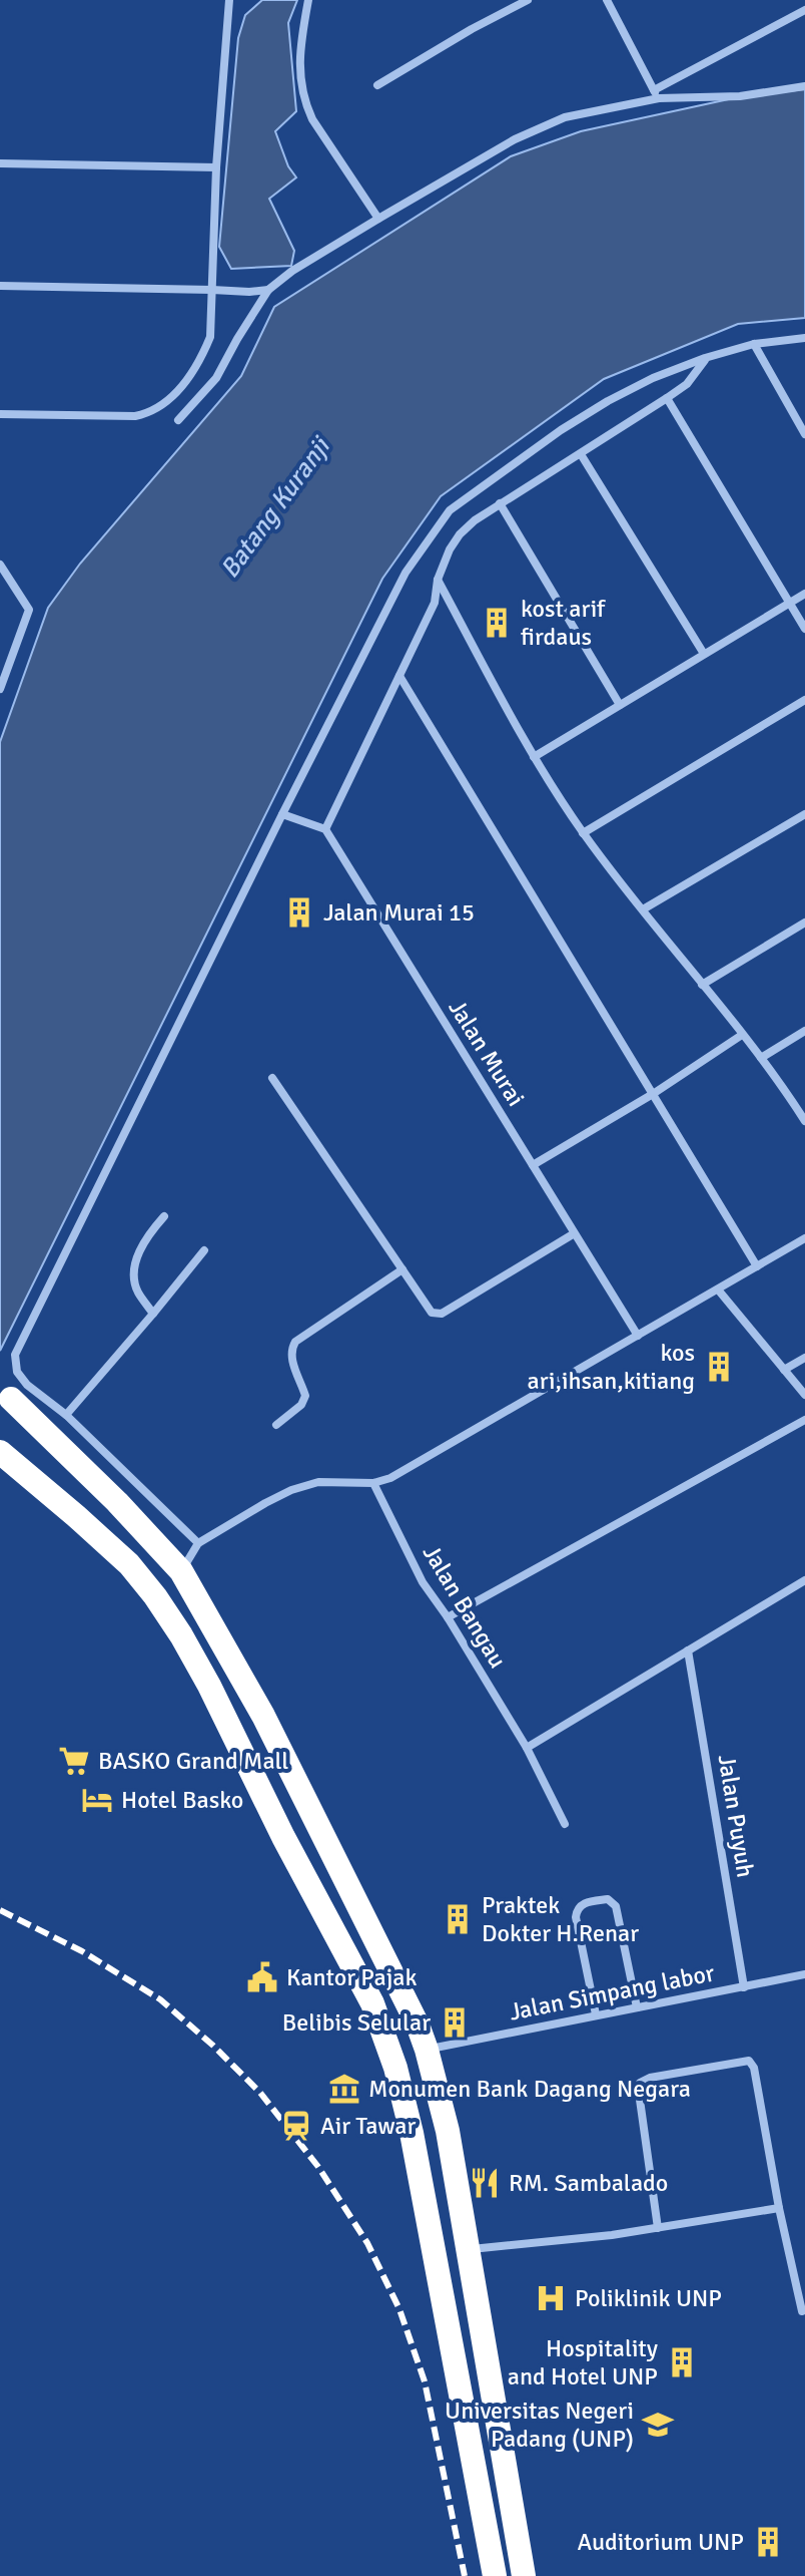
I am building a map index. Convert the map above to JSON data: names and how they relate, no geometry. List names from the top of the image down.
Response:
{
  "streets": {
    "street": [
      "Jalan Murai",
      "Jalan Bangau",
      "Jalan Puyuh",
      "Jalan Simpang labor"
    ]
  },
  "crossings": [
    ["Jalan Puyuh", "Jalan Simpang labor"]
  ],
  "water": ["Batang Kuranji"],
  "places": {
    "building": [
      "kost arif firdaus",
      "Jalan Murai 15",
      "kos ari,ihsan,kitiang",
      "Praktek Dokter H.Renar",
      "Belibis Selular",
      "Hospitality and Hotel UNP",
      "Auditorium UNP"
    ],
    "supermarket": ["BASKO Grand Mall"],
    "hotel": ["Hotel Basko"],
    "public building": ["Kantor Pajak"],
    "museum": ["Monumen Bank Dagang Negara"],
    "station": ["Air Tawar"],
    "restaurant": ["RM. Sambalado"],
    "hospital": ["Poliklinik UNP"],
    "school or university": ["Universitas Negeri Padang (UNP)"]
  }
}
